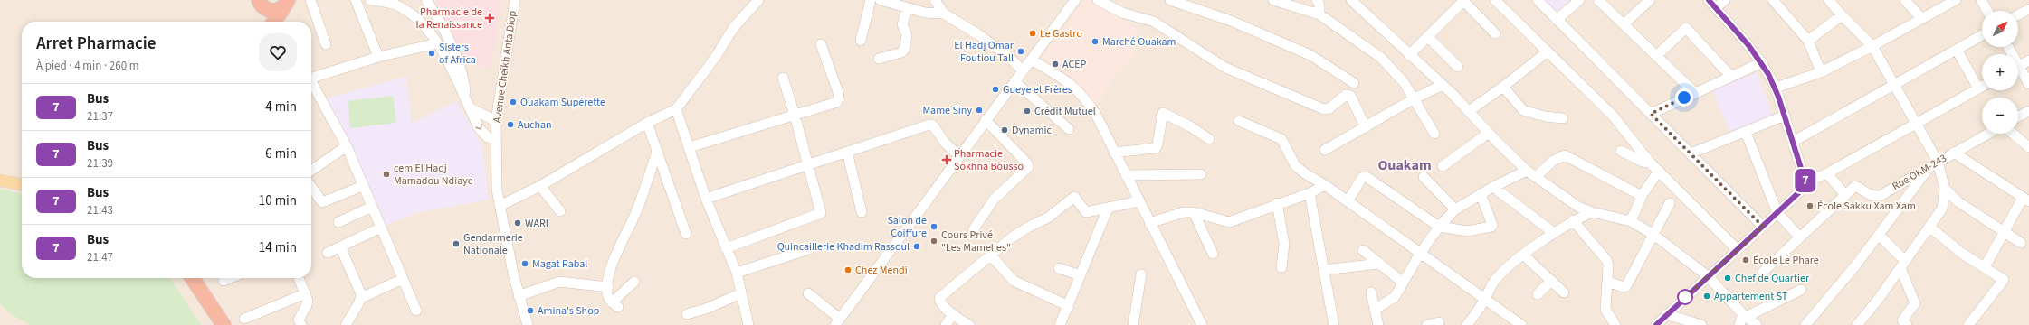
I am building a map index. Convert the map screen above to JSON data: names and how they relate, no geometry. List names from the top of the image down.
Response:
{
  "streets": {
    "street": ["Avenue Cheikh Anta Diop", "Rue OKM-243"]
  },
  "districts": ["Ouakam"],
  "places": {
    "health": ["Pharmacie de la Renaissance", "Pharmacie Sokhna Bousso"],
    "other": [
      "Le Gastro",
      "Marché Ouakam",
      "El Hadj Omar Foutiou Tall",
      "Sisters of Africa",
      "ACEP",
      "Gueye et Frères",
      "Ouakam Supérette",
      "Mame Siny",
      "Crédit Mutuel",
      "Auchan",
      "Dynamic",
      "cem El Hadj Mamadou Ndiaye",
      "École Sakku Xam Xam",
      "WARI",
      "Salon de Coiffure",
      "Cours Privé \"Les Mamelles\"",
      "Gendarmerie Nationale",
      "Quincaillerie Khadim Rassoul",
      "École Le Phare",
      "Magat Rabal",
      "Chez Mendi",
      "Chef de Quartier",
      "Appartement ST",
      "Amina's Shop"
    ]
  },
  "lines": ["bus line 7"],
  "north": "top right",
  "page": {
    "on_map": "7",
    "map_buttons": ["+", "−"],
    "heading": ["Arret Pharmacie", "À pied · 4 min · 260 m"],
    "list": [
      {
        "mark": "7",
        "name": "Bus",
        "note": "21:37",
        "value": "4 min"
      },
      {
        "mark": "7",
        "name": "Bus",
        "note": "21:39",
        "value": "6 min"
      },
      {
        "mark": "7",
        "name": "Bus",
        "note": "21:43",
        "value": "10 min"
      },
      {
        "mark": "7",
        "name": "Bus",
        "note": "21:47",
        "value": "14 min"
      }
    ]
  }
}
